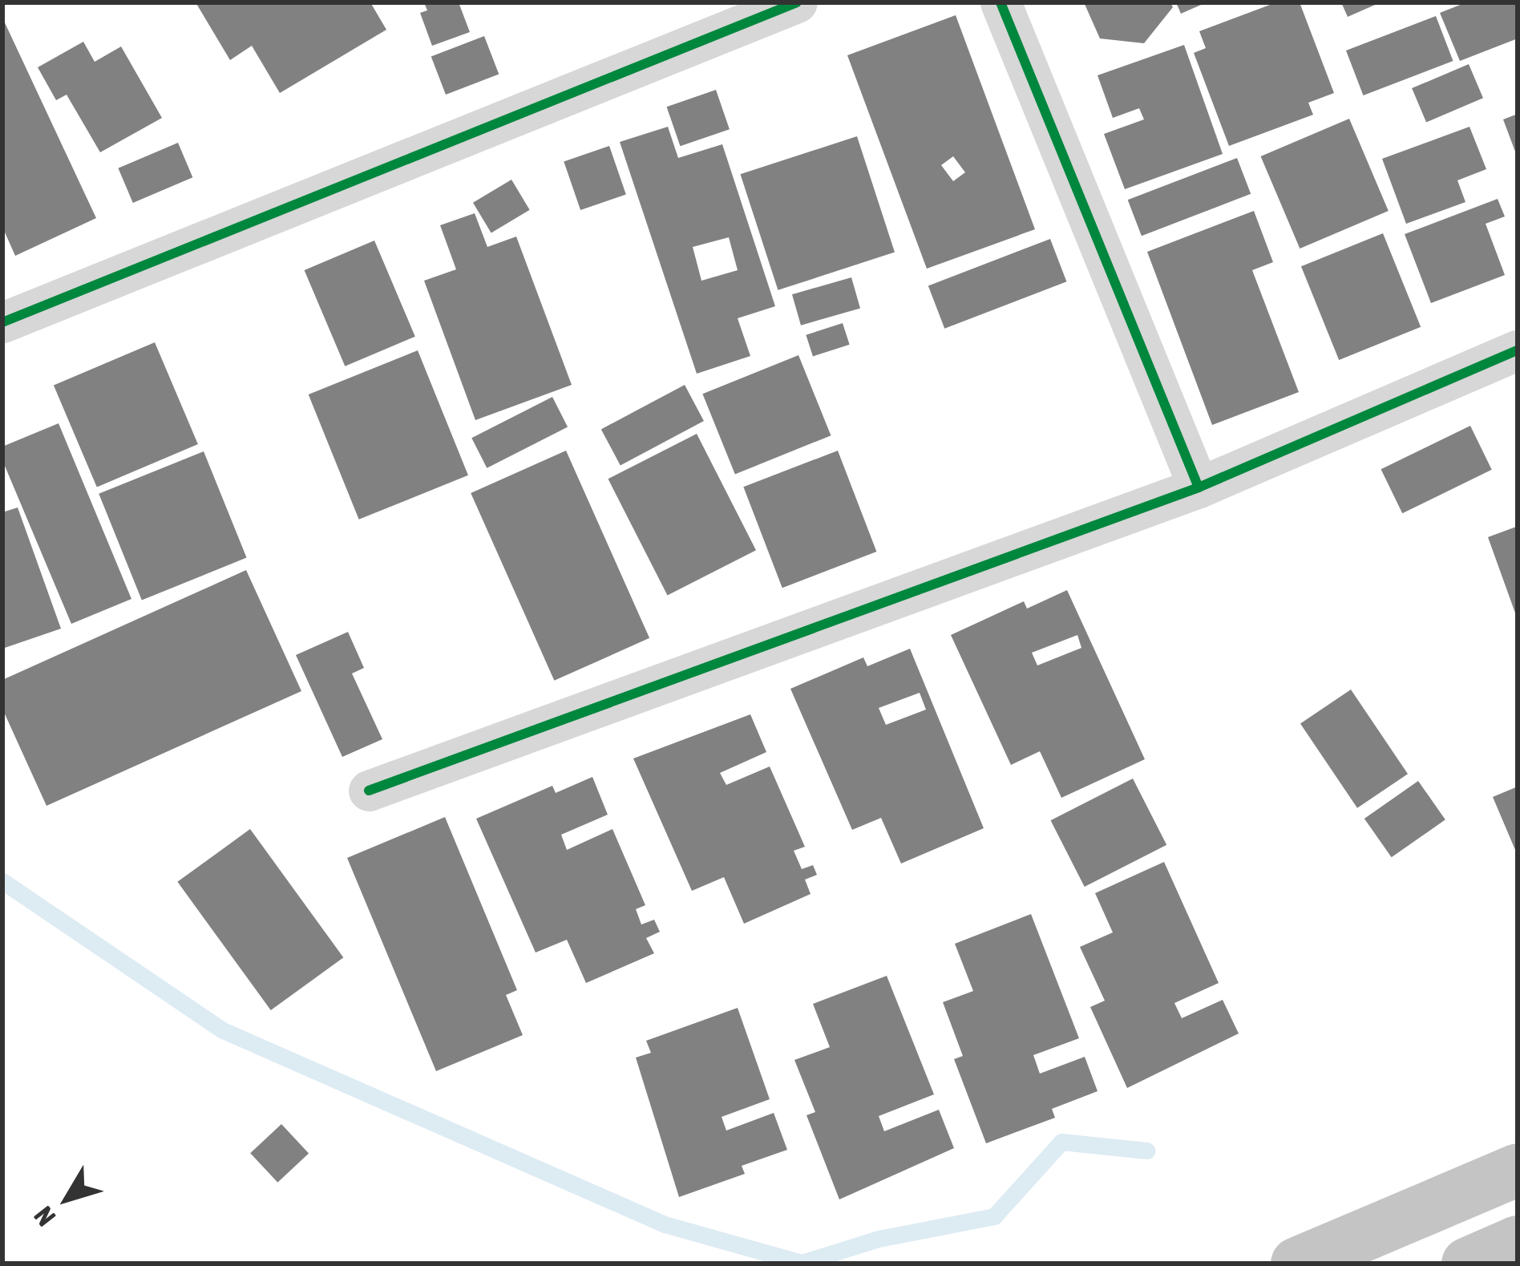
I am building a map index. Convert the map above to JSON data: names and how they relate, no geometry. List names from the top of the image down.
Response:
{
  "north": "bottom left"
}
